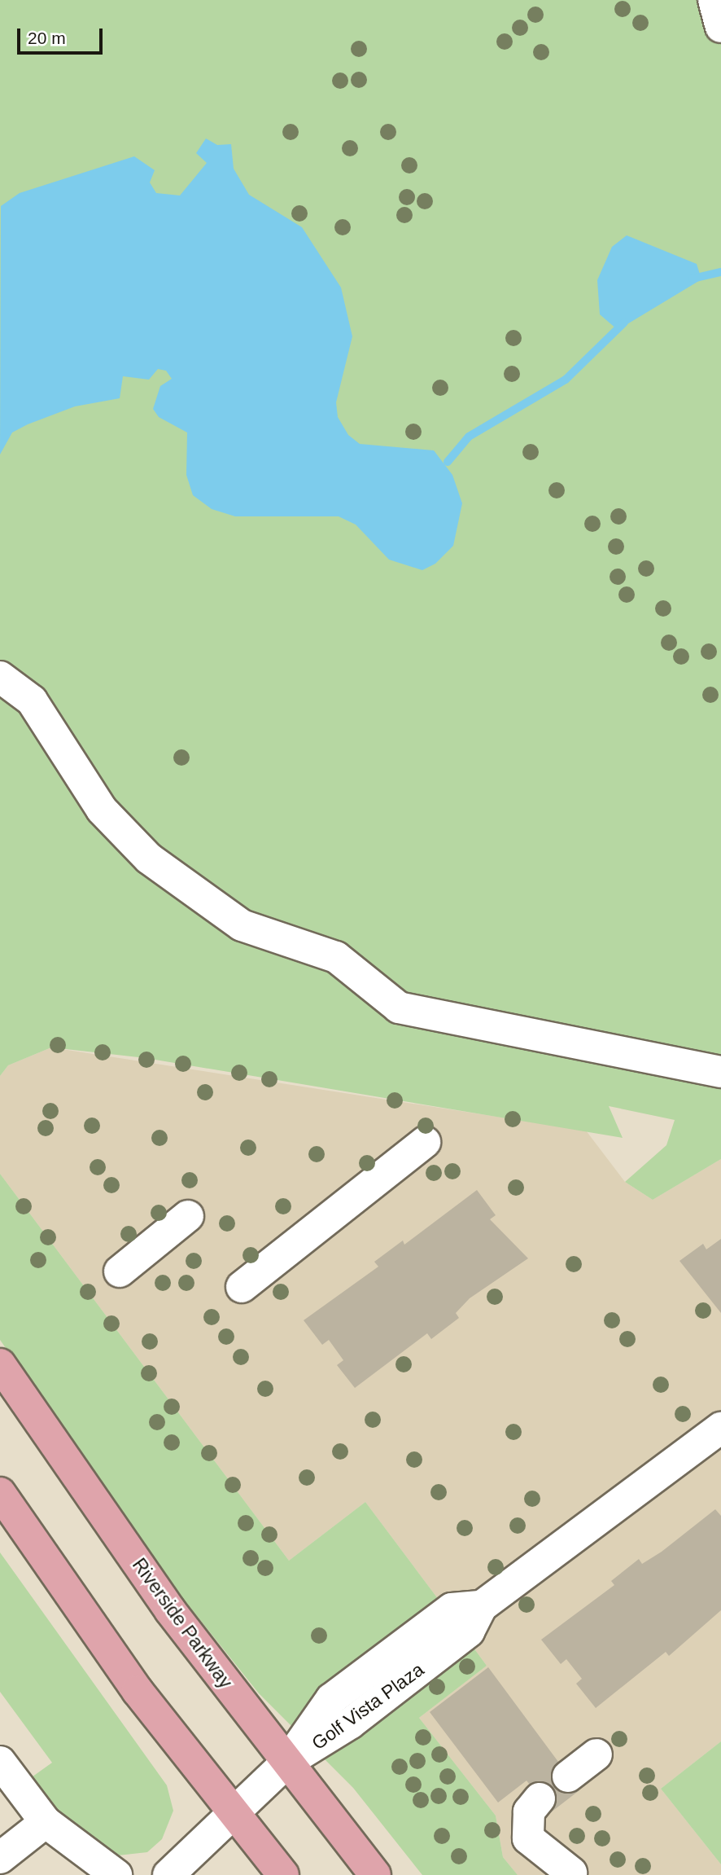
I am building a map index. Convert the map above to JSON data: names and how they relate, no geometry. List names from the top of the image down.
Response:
{
  "streets": {
    "main road": ["Riverside Parkway"],
    "street": ["Golf Vista Plaza"]
  },
  "crossings": [
    ["Riverside Parkway", "Golf Vista Plaza"]
  ],
  "scale_bar": "20 m"
}
